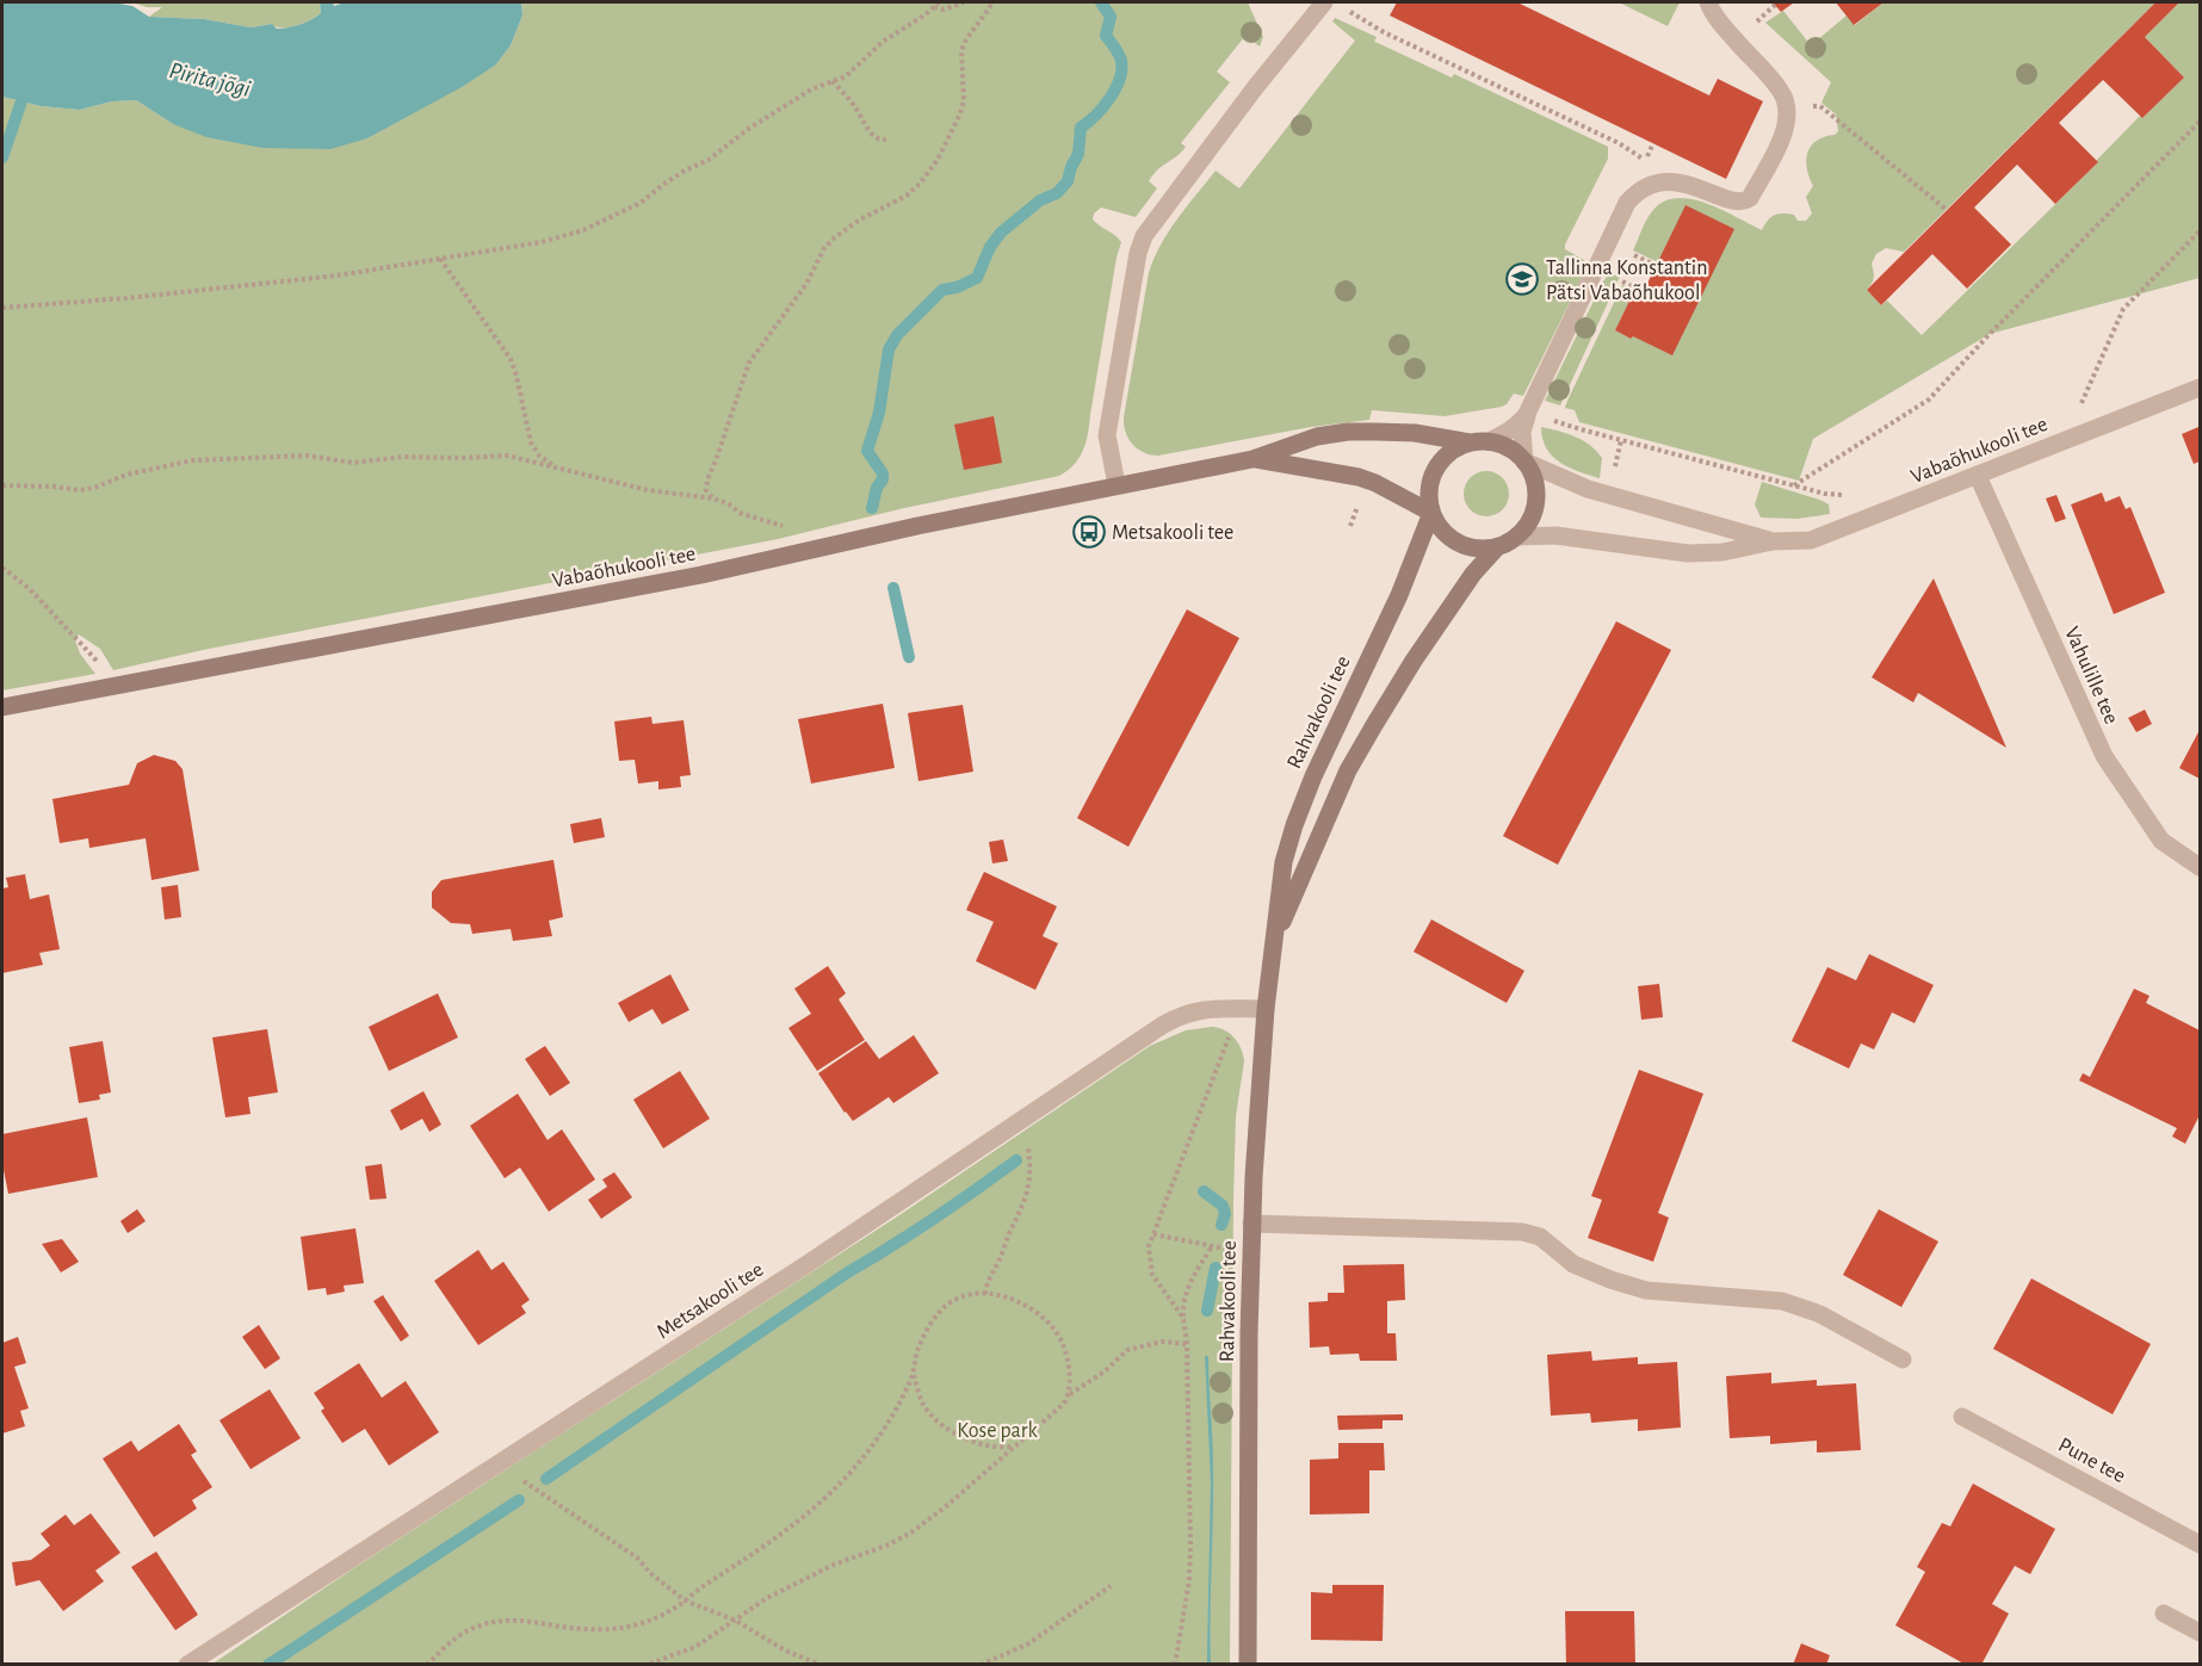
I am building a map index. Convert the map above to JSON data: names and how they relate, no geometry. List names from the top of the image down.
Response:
{
  "streets": {
    "street": [
      "Vabaõhukooli tee",
      "Vahulille tee",
      "Rahvakooli tee",
      "Metsakooli tee",
      "Pune tee"
    ]
  },
  "crossings": [
    ["Vabaõhukooli tee", "Vahulille tee"],
    ["Vabaõhukooli tee", "Rahvakooli tee"],
    ["Rahvakooli tee", "Metsakooli tee"]
  ],
  "water": ["Pirita jõgi"],
  "parks": ["Kose park"],
  "places": {
    "school or university": ["Tallinna Konstantin Pätsi Vabaõhukool"],
    "bus stop": ["Metsakooli tee"]
  }
}
